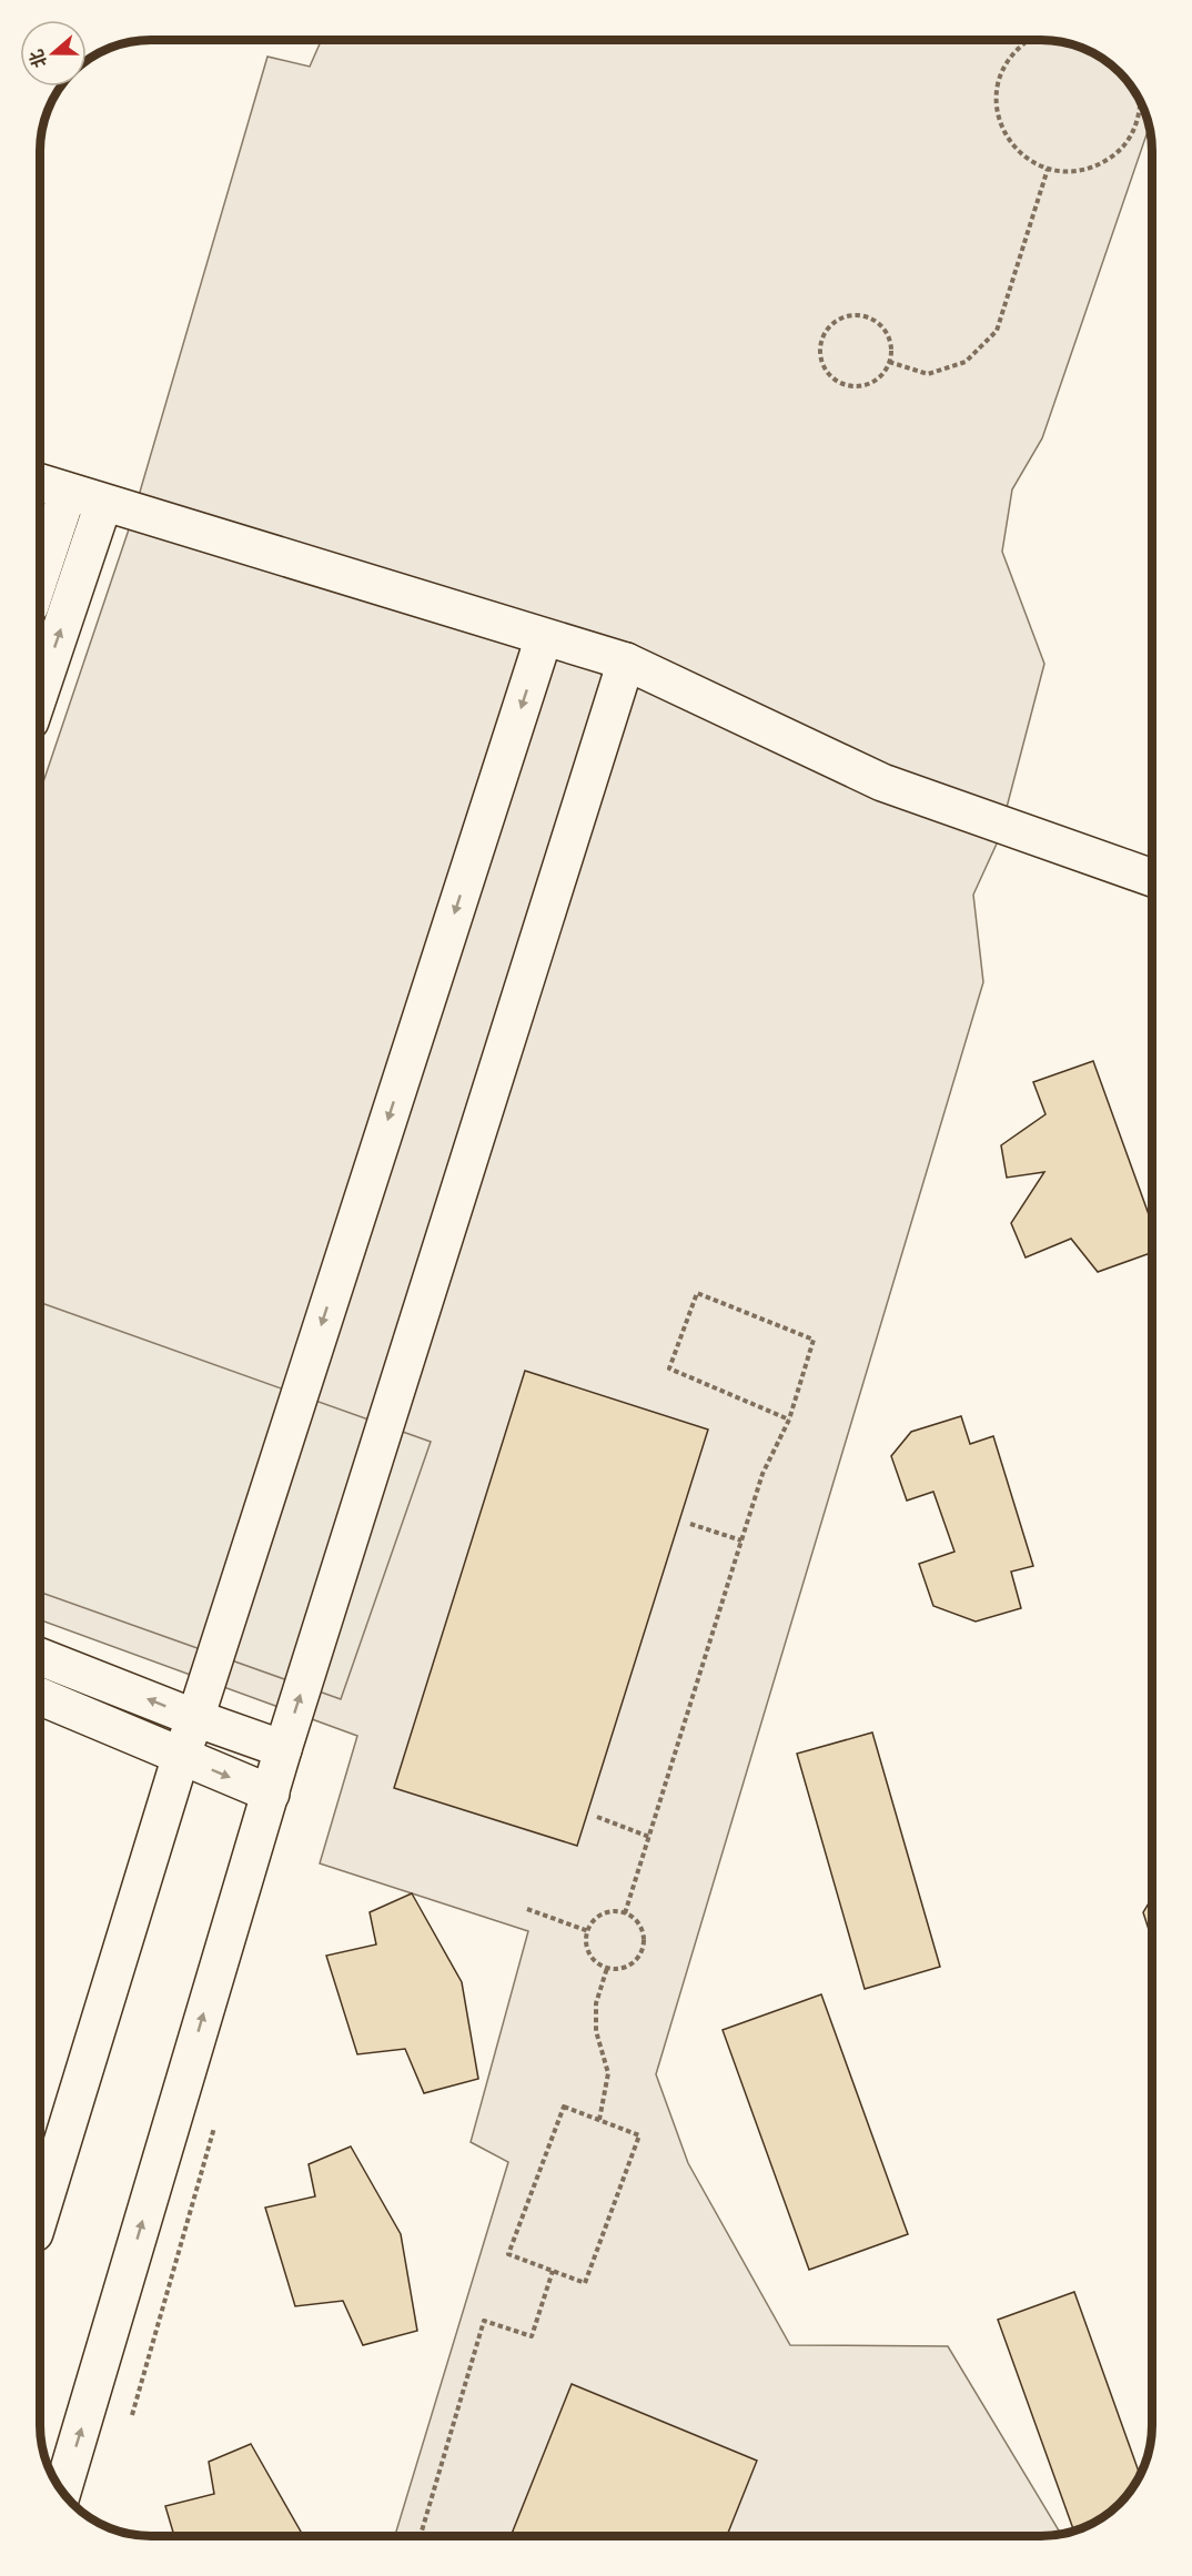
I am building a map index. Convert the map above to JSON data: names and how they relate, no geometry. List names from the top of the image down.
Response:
{
  "north": "left"
}
